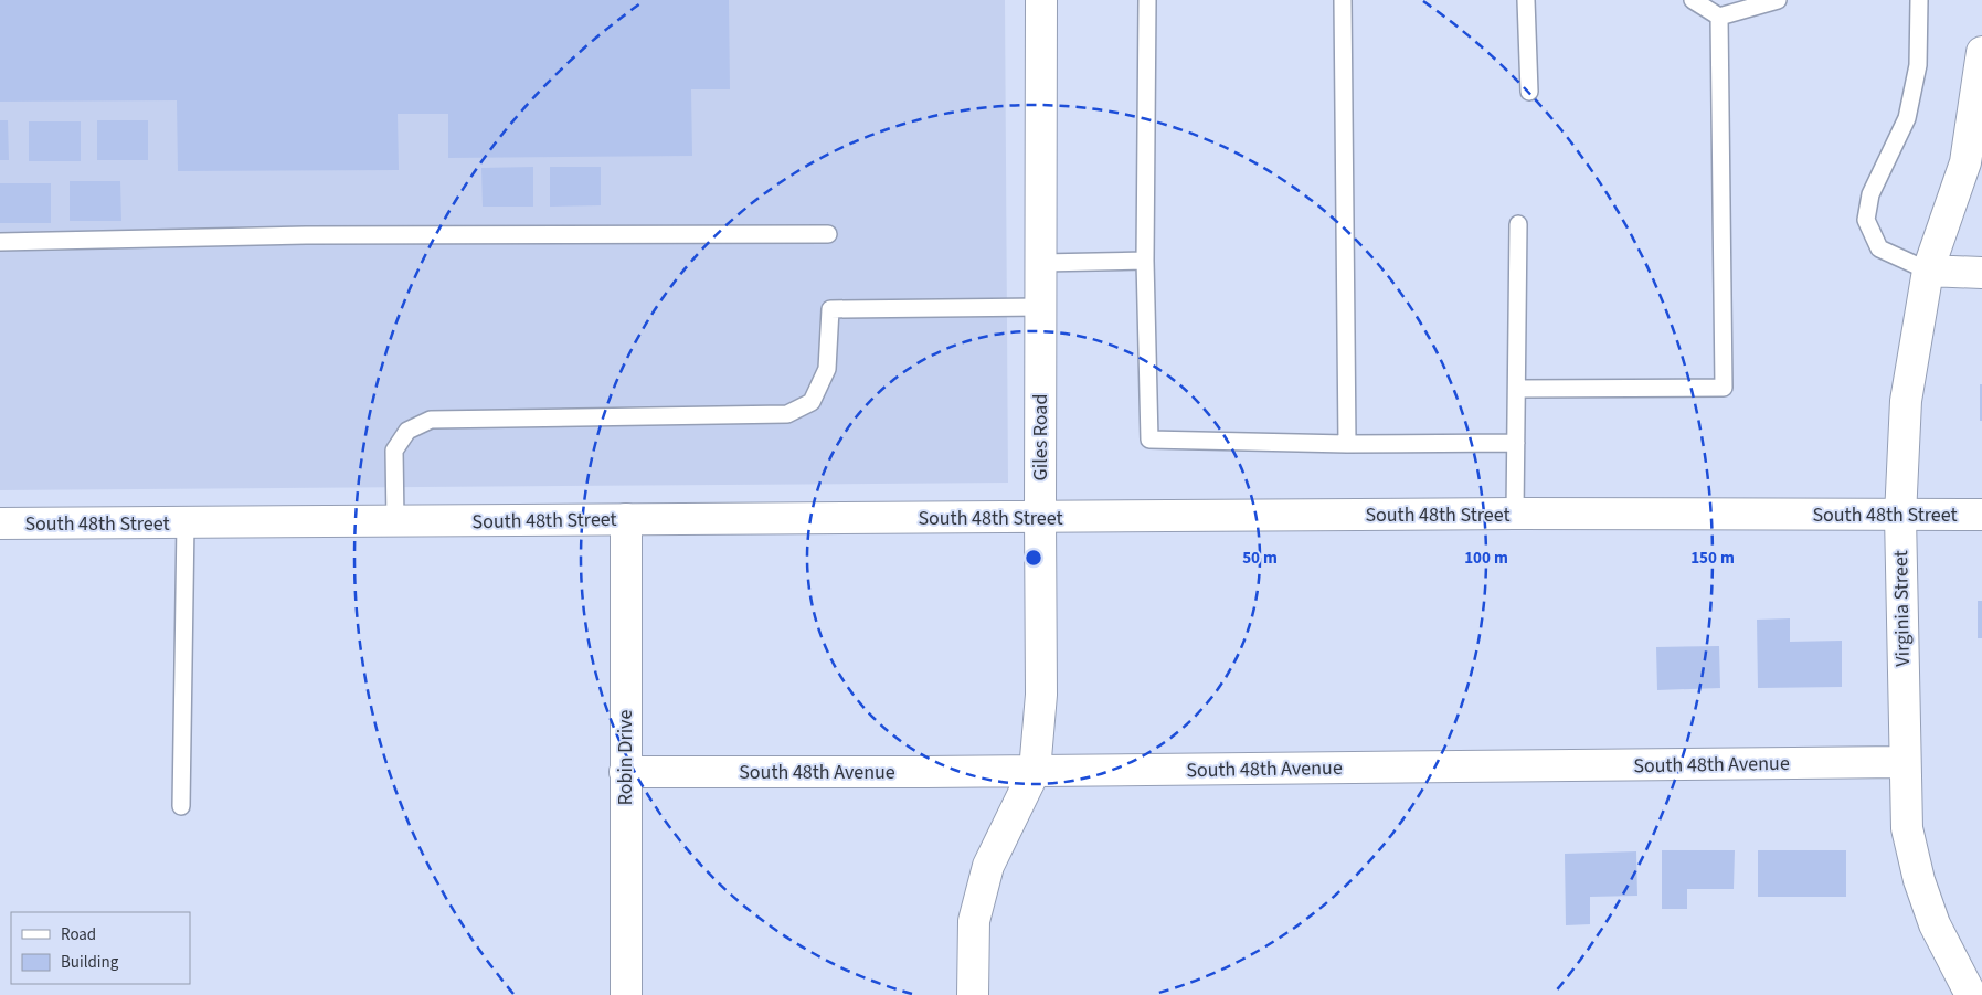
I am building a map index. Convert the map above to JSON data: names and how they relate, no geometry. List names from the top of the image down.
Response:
{
  "streets": {
    "street": [
      "Giles Road",
      "South 48th Street",
      "Virginia Street",
      "Robin Drive",
      "South 48th Avenue"
    ]
  },
  "crossings": [
    ["Giles Road", "South 48th Street"],
    ["Giles Road", "South 48th Avenue"],
    ["South 48th Street", "Virginia Street"],
    ["South 48th Street", "Robin Drive"],
    ["Virginia Street", "South 48th Avenue"],
    ["Robin Drive", "South 48th Avenue"]
  ],
  "legend": ["Road", "Building"],
  "rings": ["50 m", "100 m", "150 m"]
}
